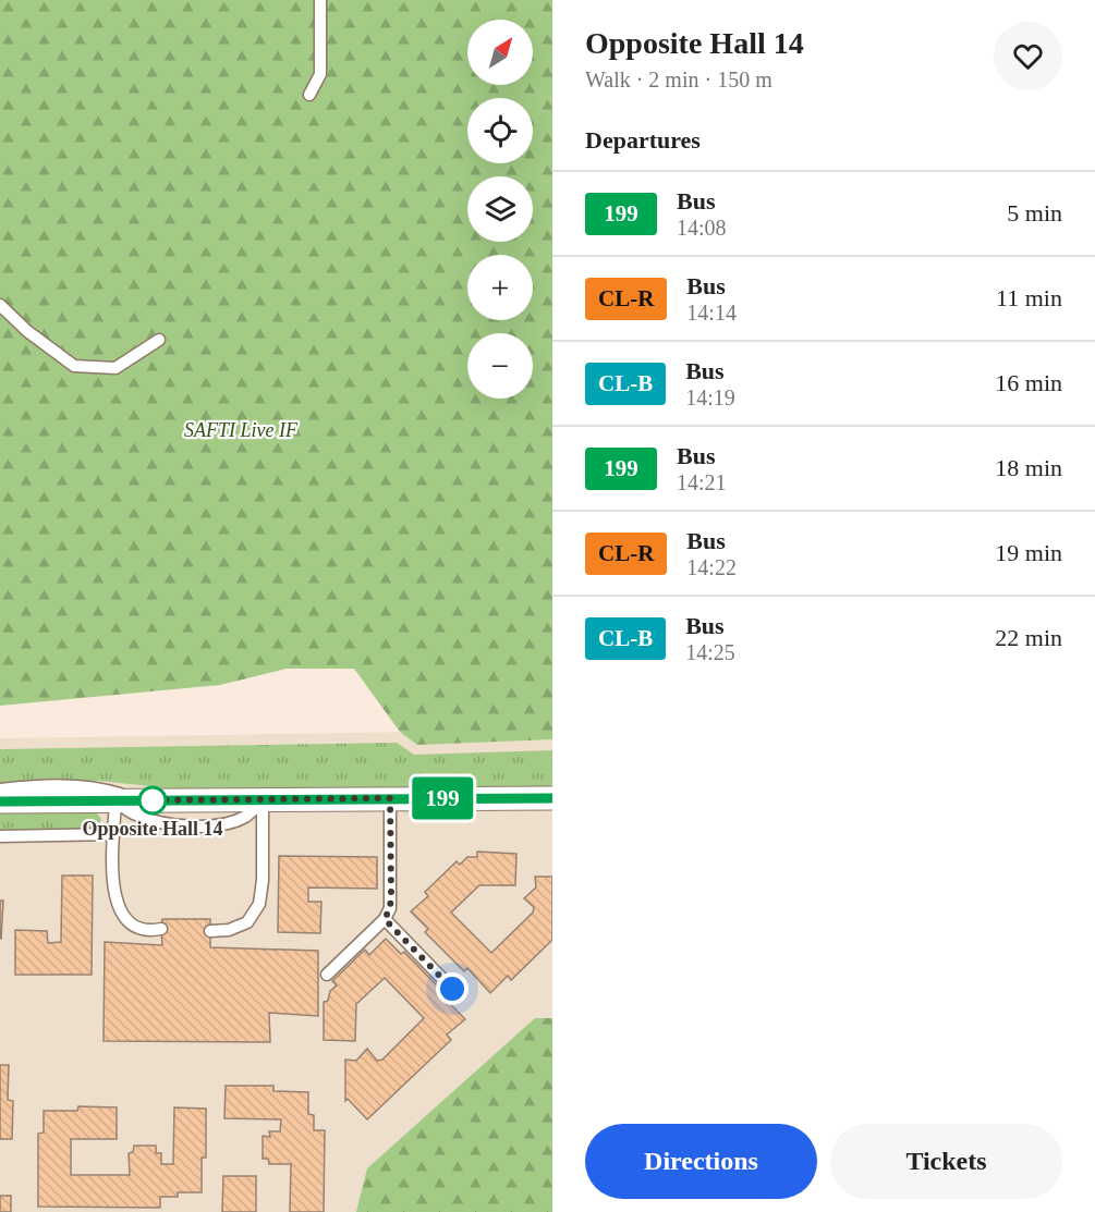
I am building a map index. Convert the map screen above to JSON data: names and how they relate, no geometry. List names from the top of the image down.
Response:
{
  "parks": ["SAFTI Live IF"],
  "places": ["Opposite Hall 14"],
  "lines": ["bus line 199"],
  "north": "top right",
  "page": {
    "on_map": "199",
    "heading": [
      ["Opposite Hall 14", "Walk · 2 min · 150 m"],
      "Departures"
    ],
    "map_buttons": ["+", "−"],
    "list": [
      {
        "mark": "199",
        "name": "Bus",
        "note": "14:08",
        "value": "5 min"
      },
      {
        "mark": "CL-R",
        "name": "Bus",
        "note": "14:14",
        "value": "11 min"
      },
      {
        "mark": "CL-B",
        "name": "Bus",
        "note": "14:19",
        "value": "16 min"
      },
      {
        "mark": "199",
        "name": "Bus",
        "note": "14:21",
        "value": "18 min"
      },
      {
        "mark": "CL-R",
        "name": "Bus",
        "note": "14:22",
        "value": "19 min"
      },
      {
        "mark": "CL-B",
        "name": "Bus",
        "note": "14:25",
        "value": "22 min"
      }
    ],
    "buttons": ["Directions", "Tickets"]
  }
}
